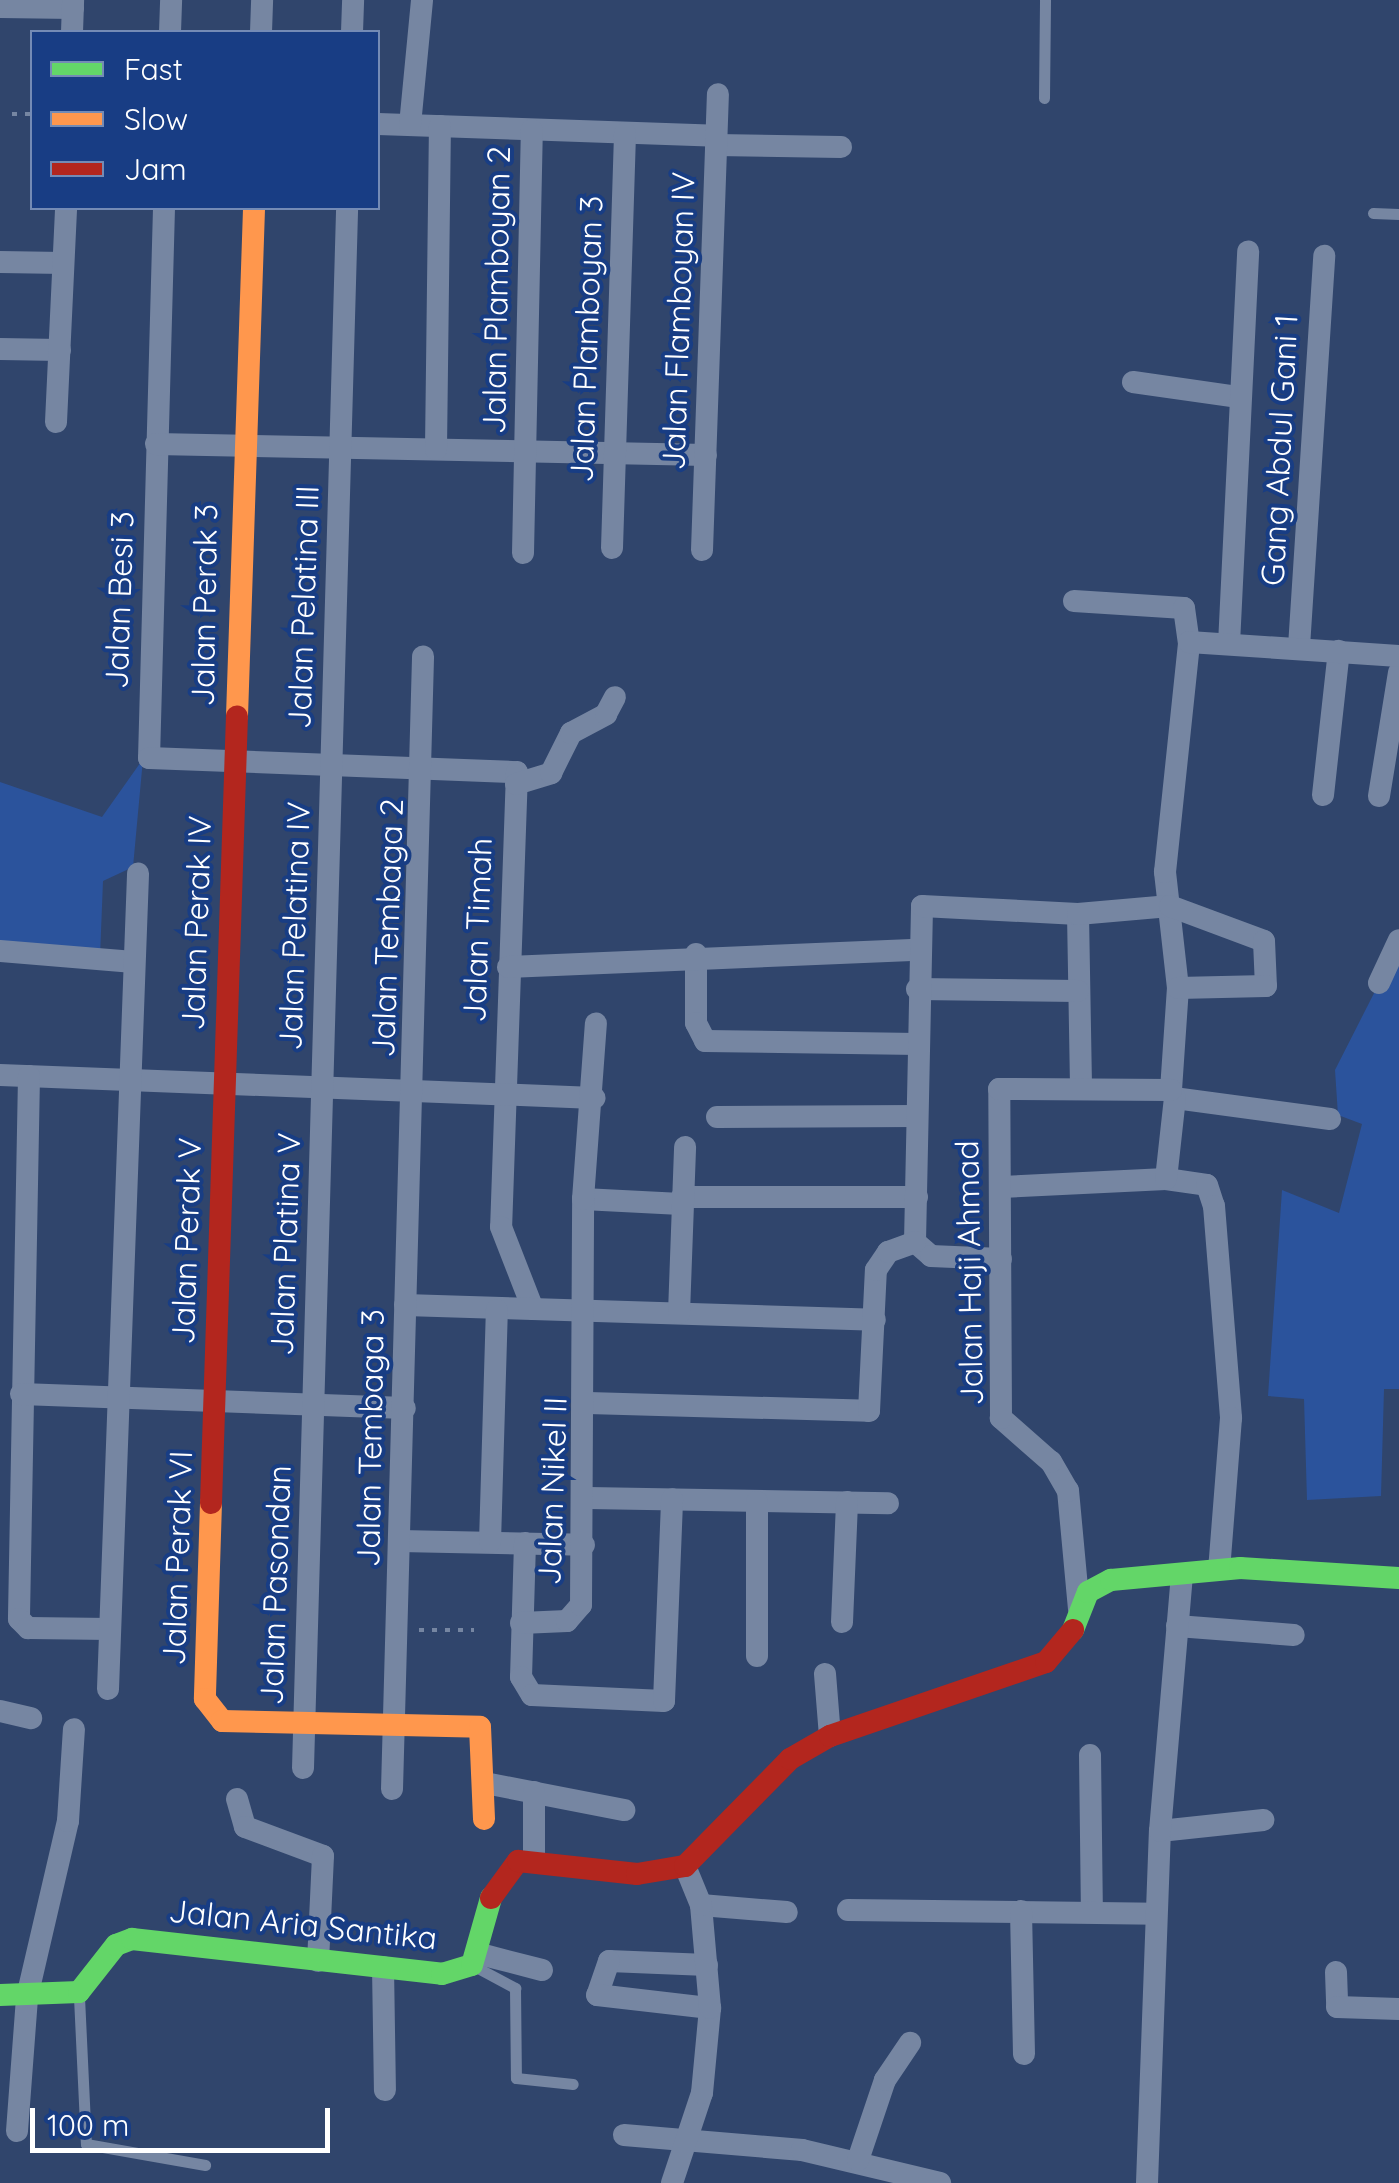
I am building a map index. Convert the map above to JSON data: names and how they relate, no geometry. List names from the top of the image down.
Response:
{
  "streets": {
    "street": [
      "Jalan Plamboyan 2",
      "Jalan Flamboyan IV",
      "Jalan Plamboyan 3",
      "Gang Abdul Gani 1",
      "Jalan Besi 3",
      "Jalan Perak 3",
      "Jalan Pelatina III",
      "Jalan Perak IV",
      "Jalan Pelatina IV",
      "Jalan Tembaga 2",
      "Jalan Timah",
      "Jalan Perak V",
      "Jalan Platina V",
      "Jalan Haji Ahmad",
      "Jalan Tembaga 3",
      "Jalan Nikel II",
      "Jalan Perak VI",
      "Jalan Pasondan",
      "Jalan Aria Santika"
    ]
  },
  "crossings": [
    ["Jalan Besi 3", "Jalan Perak 3"],
    ["Jalan Besi 3", "Jalan Perak IV"],
    ["Jalan Perak 3", "Jalan Perak IV"],
    ["Jalan Pelatina III", "Jalan Pelatina IV"],
    ["Jalan Perak IV", "Jalan Perak V"],
    ["Jalan Pelatina IV", "Jalan Platina V"],
    ["Jalan Tembaga 2", "Jalan Tembaga 3"],
    ["Jalan Perak V", "Jalan Perak VI"],
    ["Jalan Platina V", "Jalan Pasondan"],
    ["Jalan Perak VI", "Jalan Pasondan"]
  ],
  "legend": ["Fast", "Slow", "Jam"],
  "scale_bar": "100 m"
}
